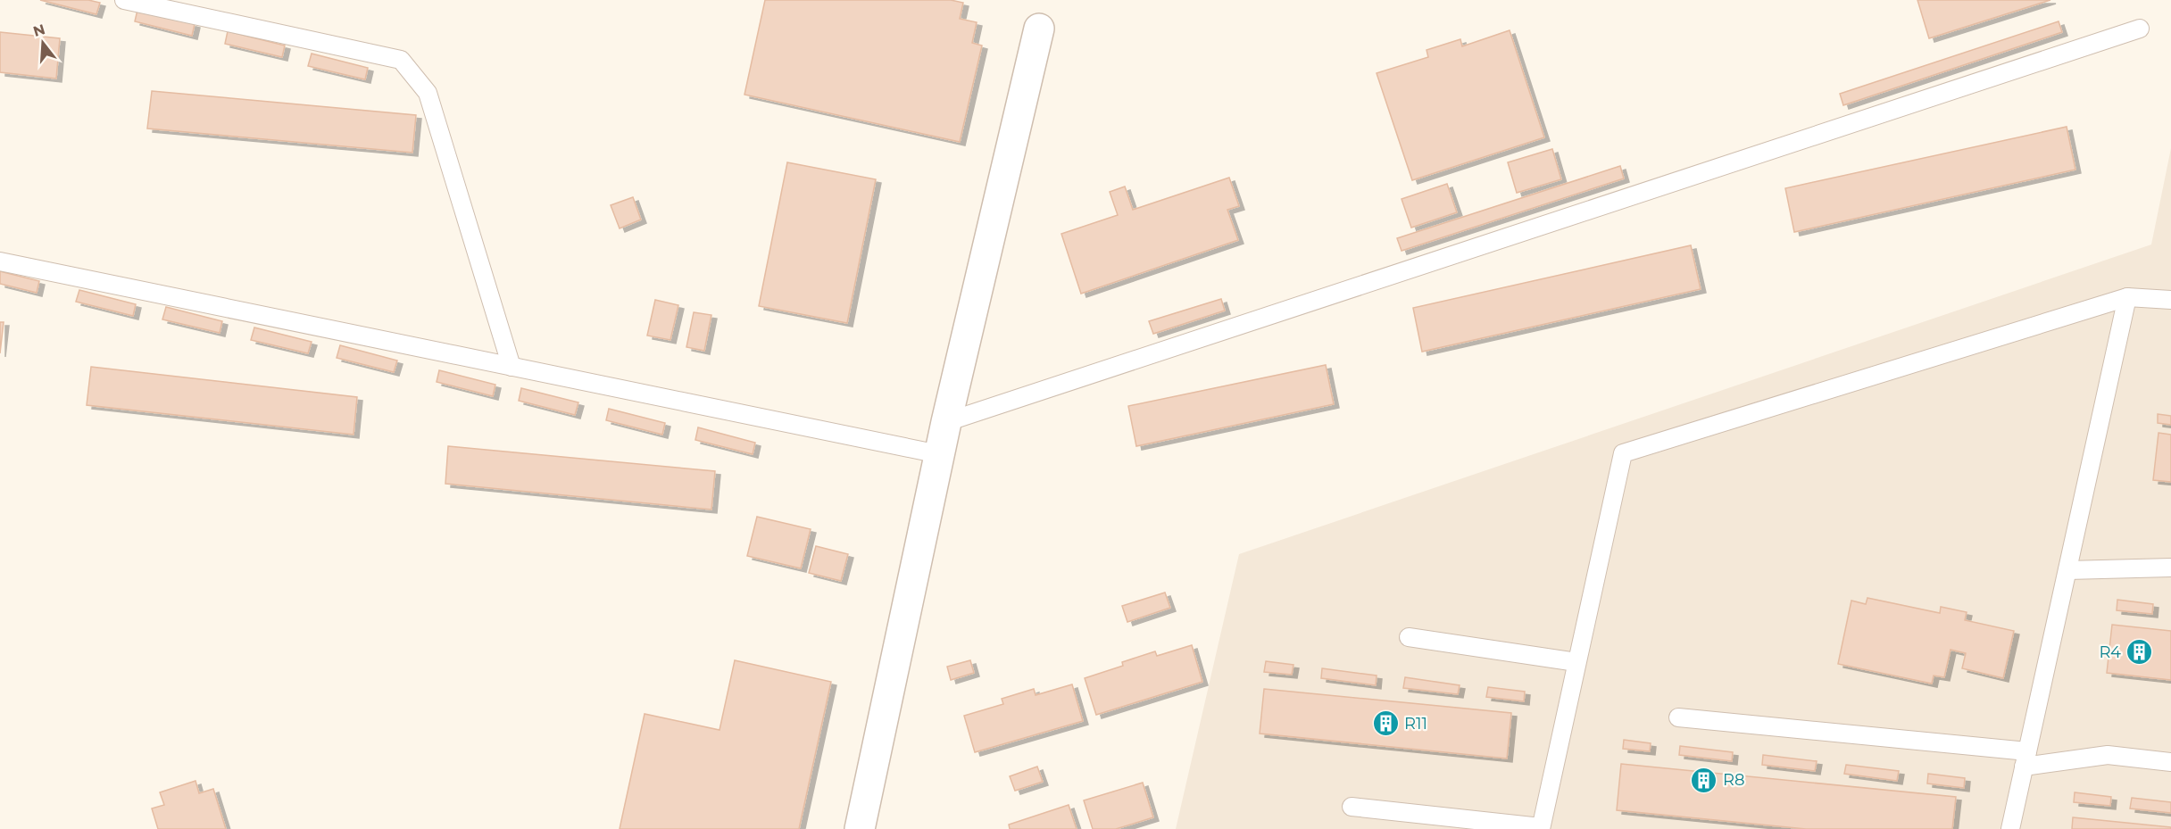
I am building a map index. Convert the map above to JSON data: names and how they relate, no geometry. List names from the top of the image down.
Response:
{
  "places": {
    "building": ["R4", "R11", "R8"]
  },
  "north": "top"
}
